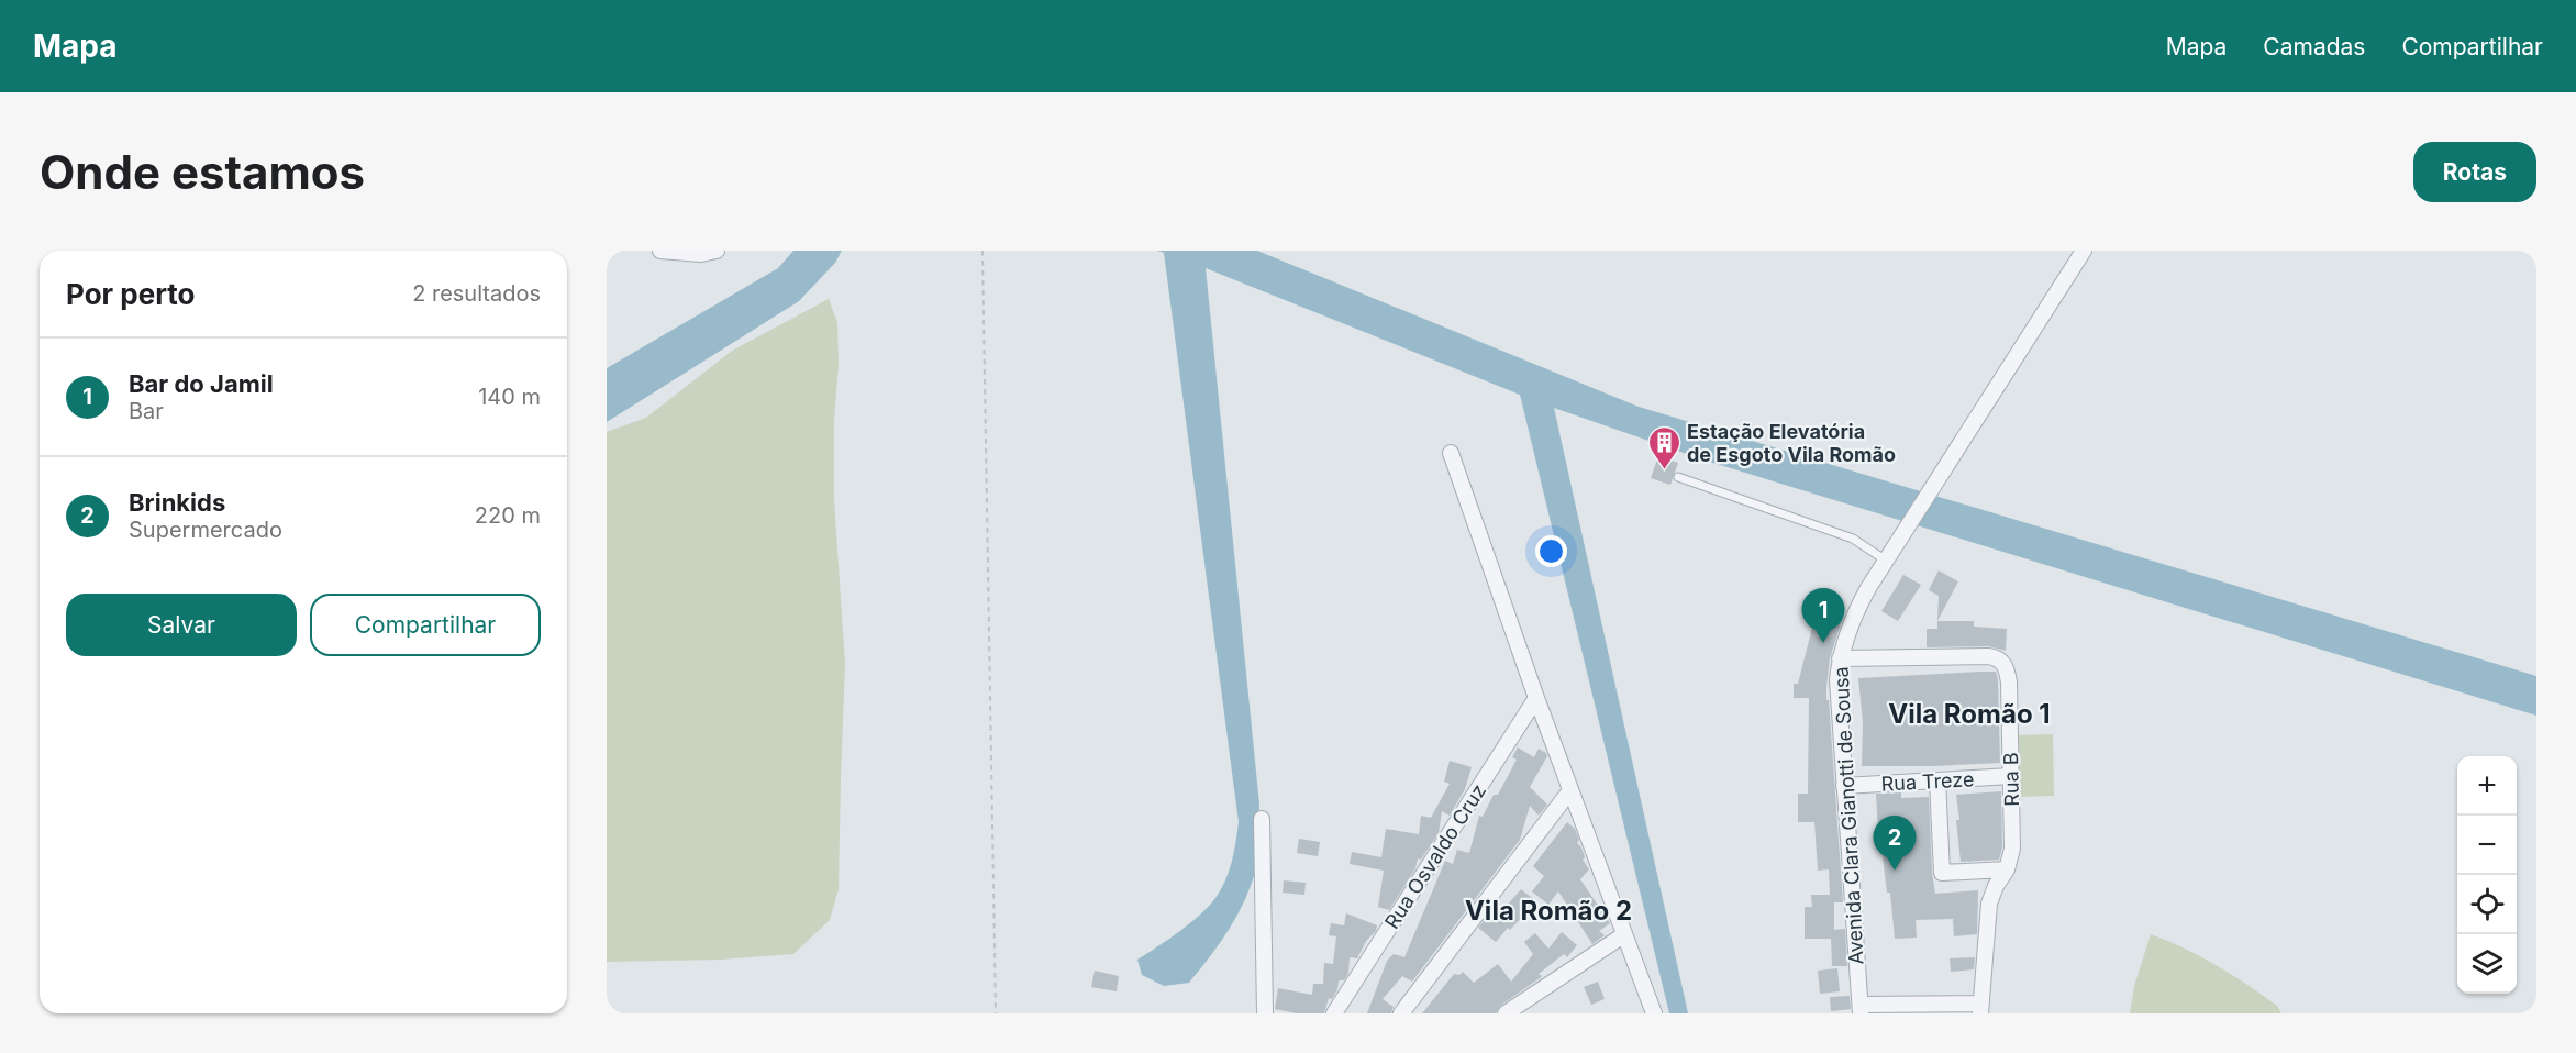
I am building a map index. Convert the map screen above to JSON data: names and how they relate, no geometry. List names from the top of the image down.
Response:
{
  "streets": {
    "street": [
      "Rua B",
      "Rua Treze",
      "Avenida Clara Gianotti de Sousa",
      "Rua Osvaldo Cruz"
    ]
  },
  "crossings": [
    ["Rua B", "Rua Treze"],
    ["Rua B", "Avenida Clara Gianotti de Sousa"],
    ["Rua Treze", "Avenida Clara Gianotti de Sousa"]
  ],
  "districts": ["Vila Romão 1", "Vila Romão 2"],
  "places": {
    "building": ["Estação Elevatória de Esgoto Vila Romão"]
  },
  "page": {
    "header": "Mapa",
    "nav": ["Mapa", "Camadas", "Compartilhar"],
    "buttons": [
      "Rotas",
      ["Salvar", "Compartilhar"]
    ],
    "title": "Onde estamos",
    "heading": ["Por perto", "2 resultados"],
    "list": [
      {
        "mark": "1",
        "name": "Bar do Jamil",
        "note": "Bar",
        "value": "140 m"
      },
      {
        "mark": "2",
        "name": "Brinkids",
        "note": "Supermercado",
        "value": "220 m"
      }
    ],
    "pins": ["1", "2"],
    "map_buttons": ["+", "−"]
  }
}
